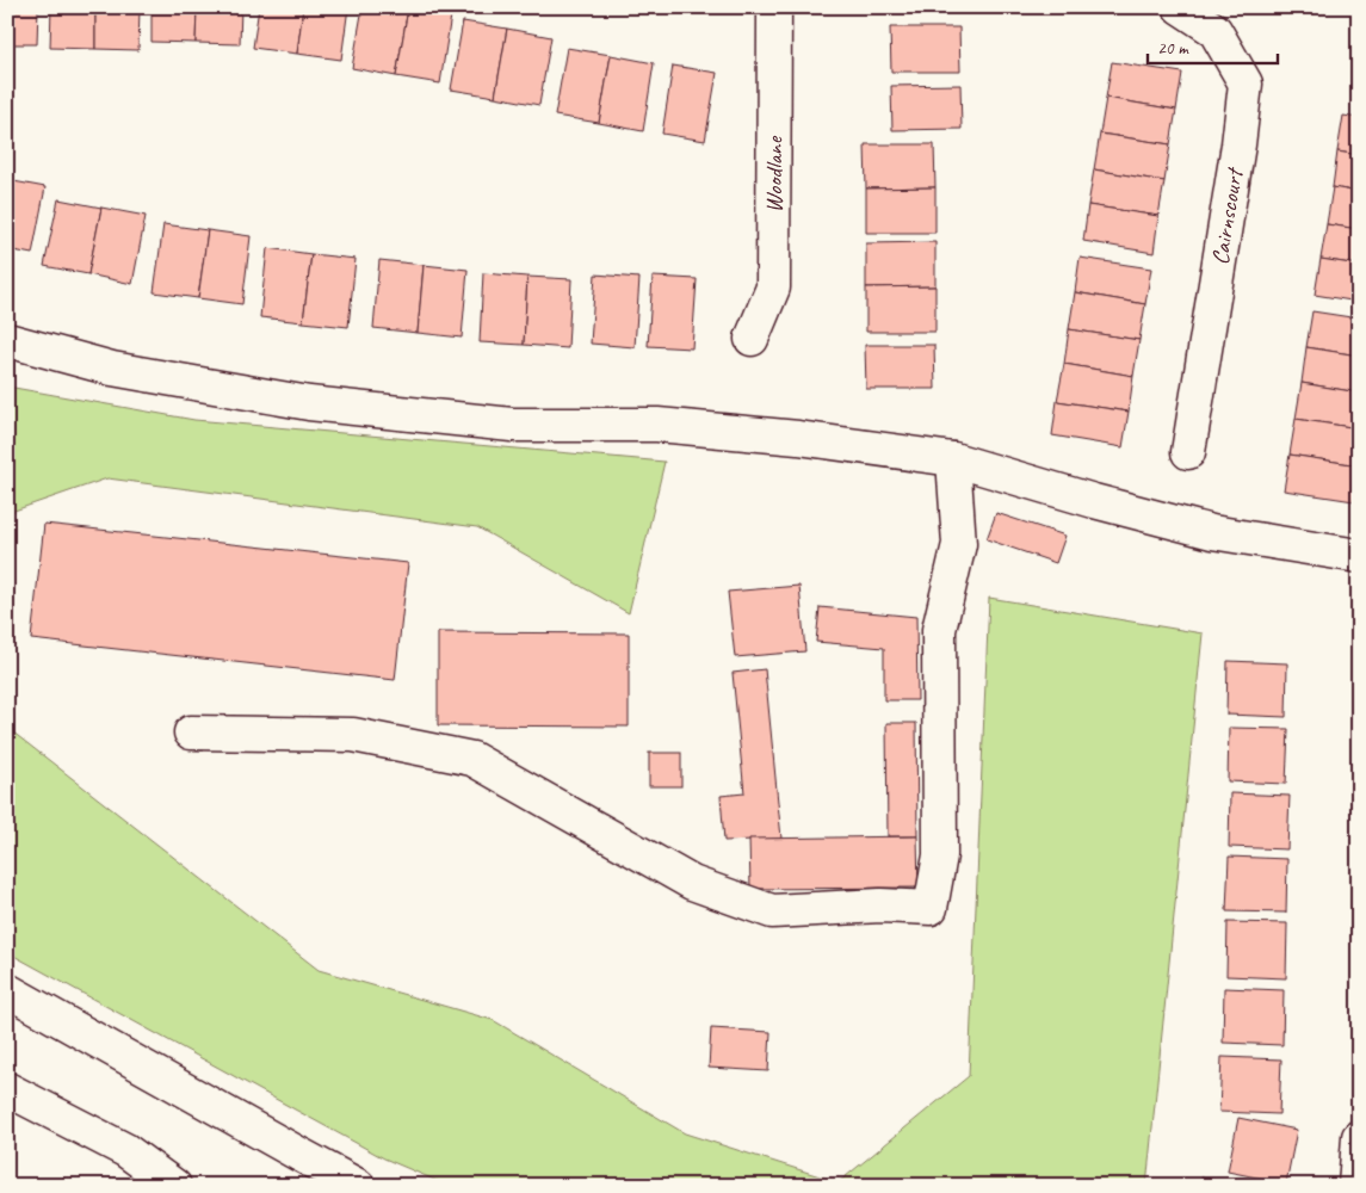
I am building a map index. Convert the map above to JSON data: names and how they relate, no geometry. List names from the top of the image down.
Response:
{
  "streets": {
    "street": ["Woodlane", "Cairnscourt"]
  },
  "scale_bar": "20 m"
}
